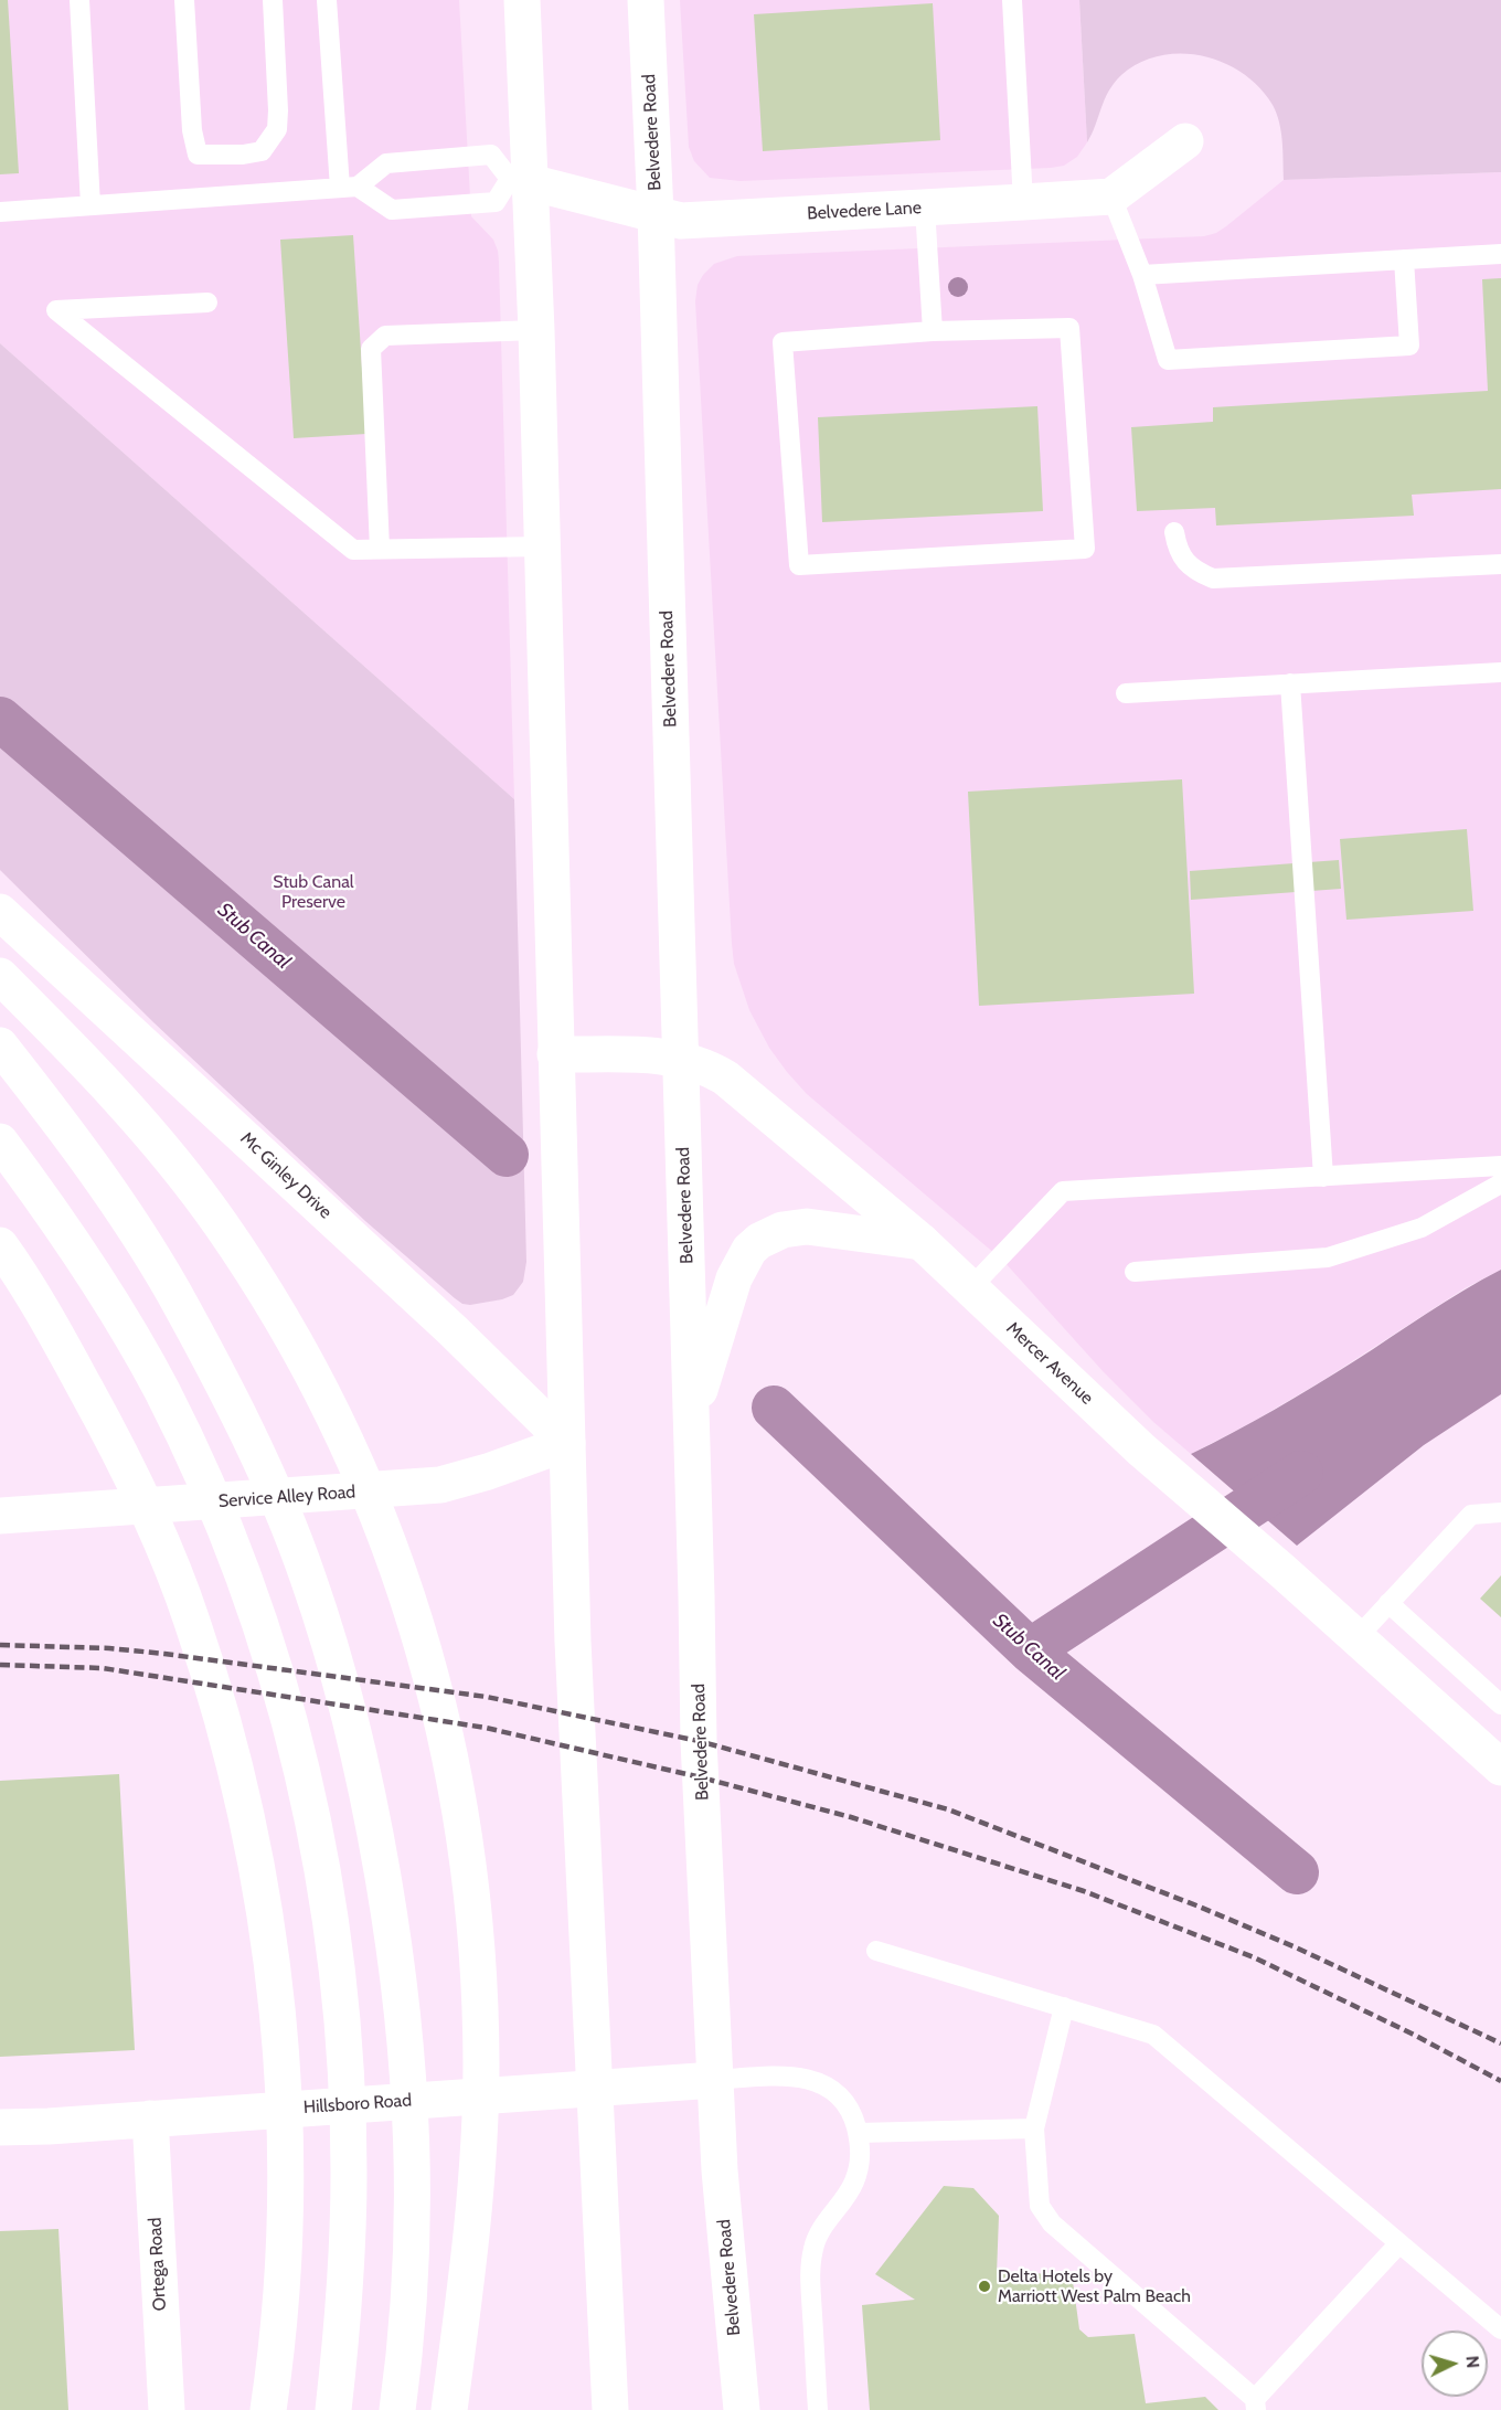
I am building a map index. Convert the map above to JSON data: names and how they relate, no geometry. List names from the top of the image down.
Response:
{
  "streets": {
    "main road": [
      "Belvedere Road",
      "Belvedere Lane",
      "Mc Ginley Drive",
      "Mercer Avenue",
      "Service Alley Road",
      "Hillsboro Road",
      "Ortega Road"
    ]
  },
  "crossings": [
    ["Belvedere Road", "Belvedere Lane"],
    ["Belvedere Road", "Mercer Avenue"],
    ["Belvedere Road", "Hillsboro Road"],
    ["Mc Ginley Drive", "Service Alley Road"],
    ["Hillsboro Road", "Ortega Road"]
  ],
  "water": ["Stub Canal"],
  "parks": ["Stub Canal Preserve"],
  "places": ["Delta Hotels by Marriott West Palm Beach"],
  "north": "right"
}
